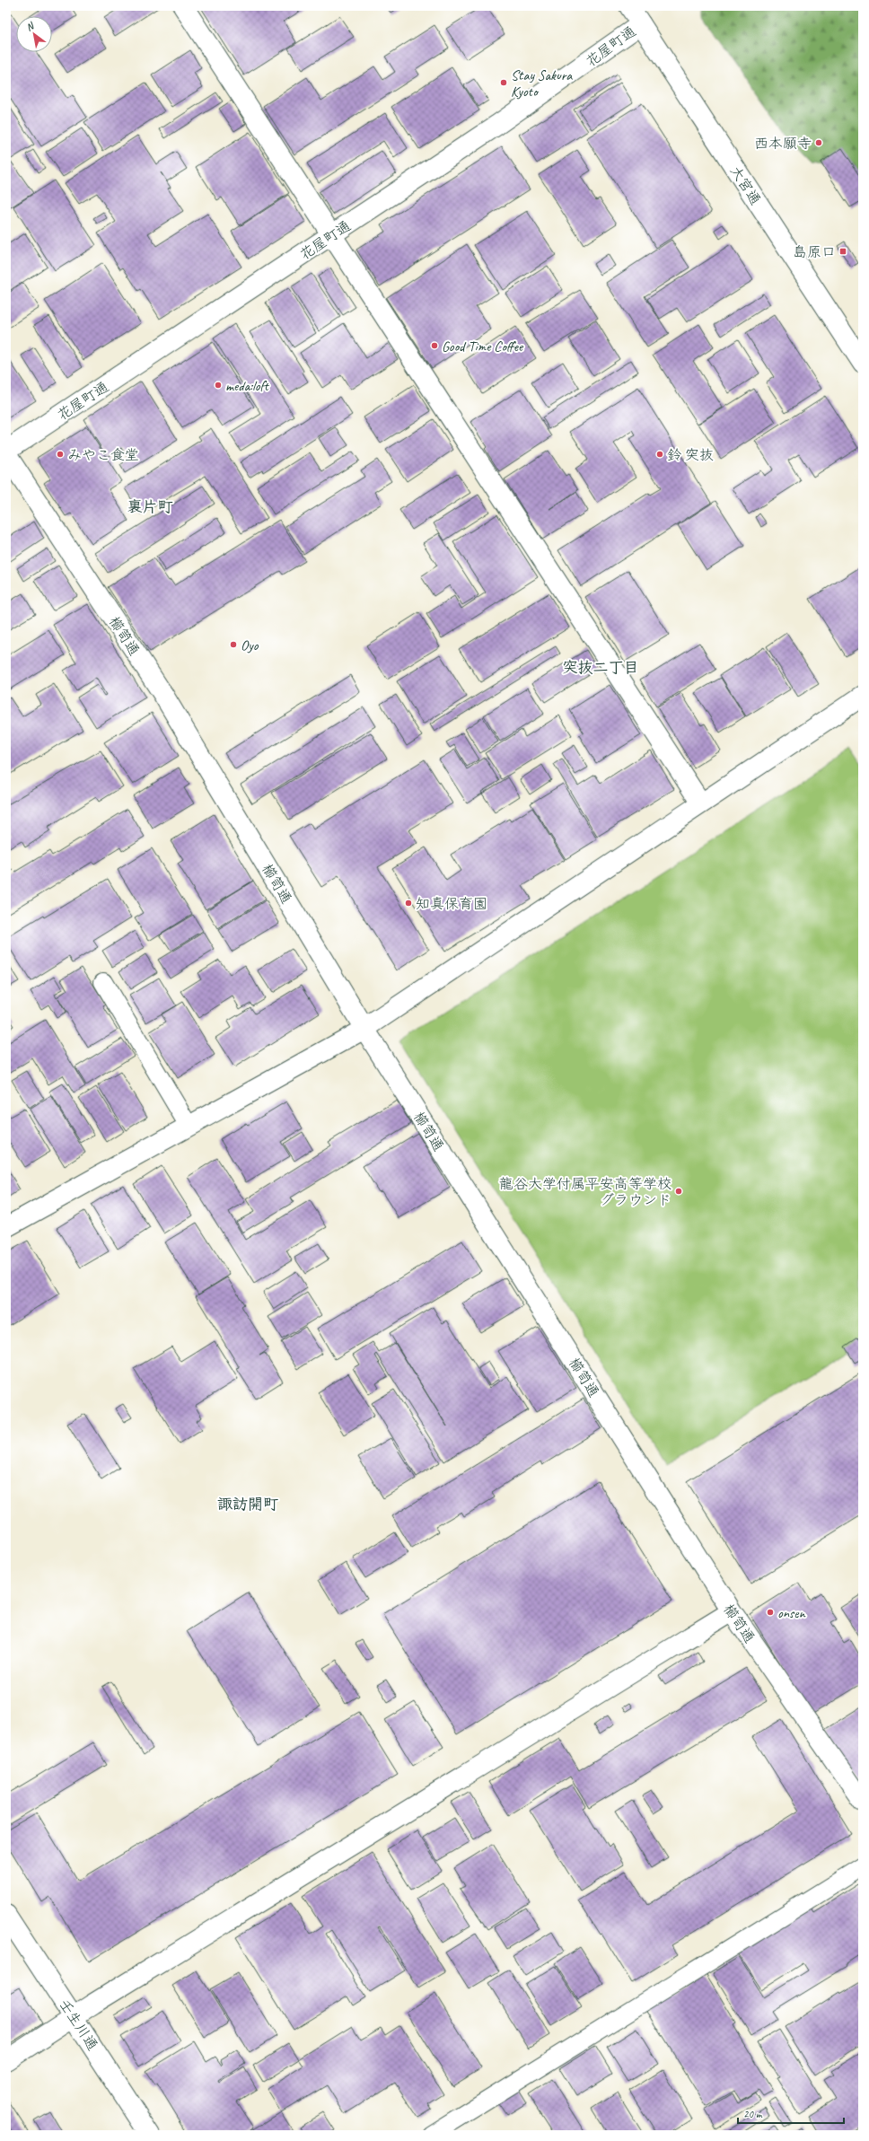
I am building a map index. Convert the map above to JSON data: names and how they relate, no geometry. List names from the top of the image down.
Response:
{
  "streets": {
    "street": [
      "花屋町通",
      "大宮通",
      "櫛笥通",
      "壬生川通"
    ]
  },
  "crossings": [
    ["花屋町通", "大宮通"]
  ],
  "districts": ["裏片町", "突抜二丁目", "諏訪開町"],
  "places": {
    "other": [
      "Stay Sakura Kyoto",
      "西本願寺",
      "Good Time Coffee",
      "meda:loft",
      "みやこ食堂",
      "鈴 突抜",
      "Oyo",
      "知真保育園",
      "龍谷大学付属平安高等学校 グラウンド",
      "onsen"
    ],
    "transit": ["島原口"]
  },
  "scale_bar": "20 m",
  "north": "top left"
}
